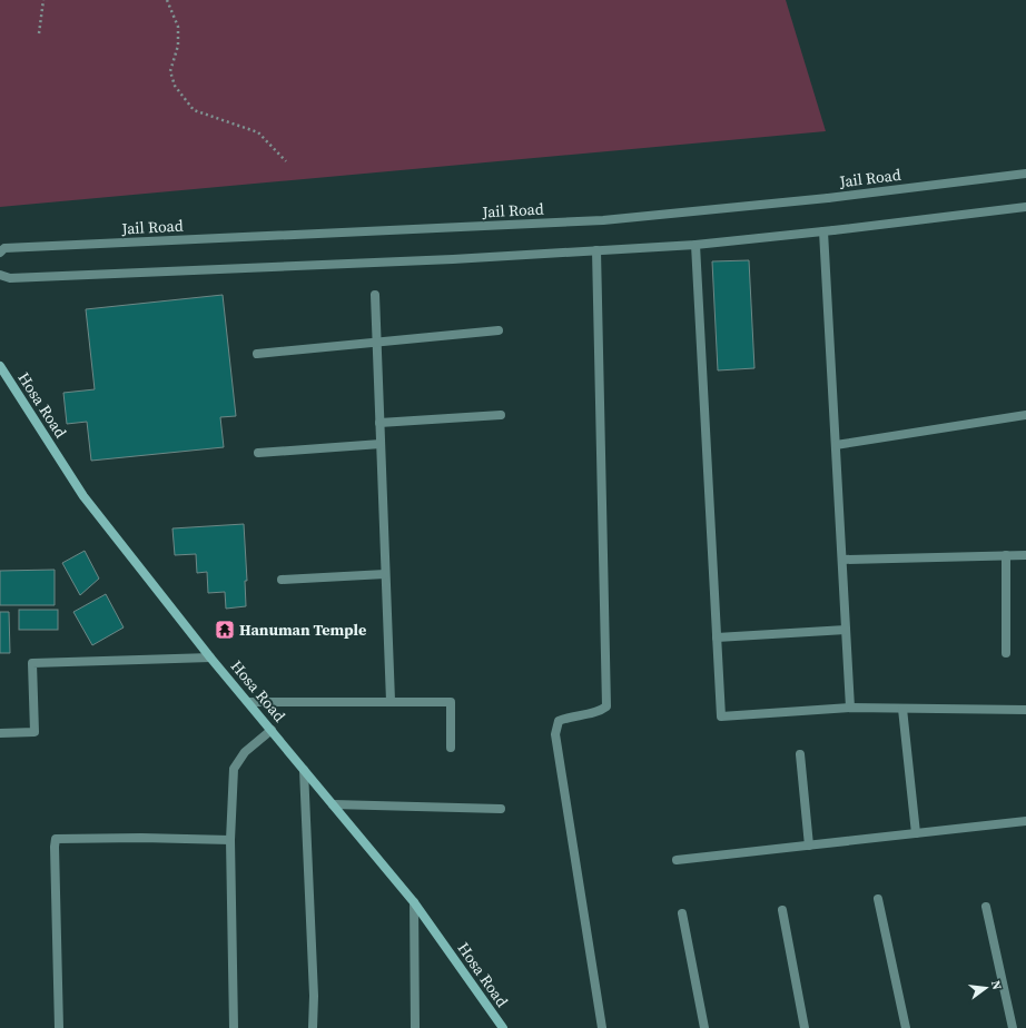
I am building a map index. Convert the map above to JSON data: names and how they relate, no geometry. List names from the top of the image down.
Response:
{
  "streets": {
    "main road": ["Hosa Road"],
    "street": ["Jail Road"]
  },
  "places": {
    "temple": ["Hanuman Temple"]
  },
  "north": "right"
}
